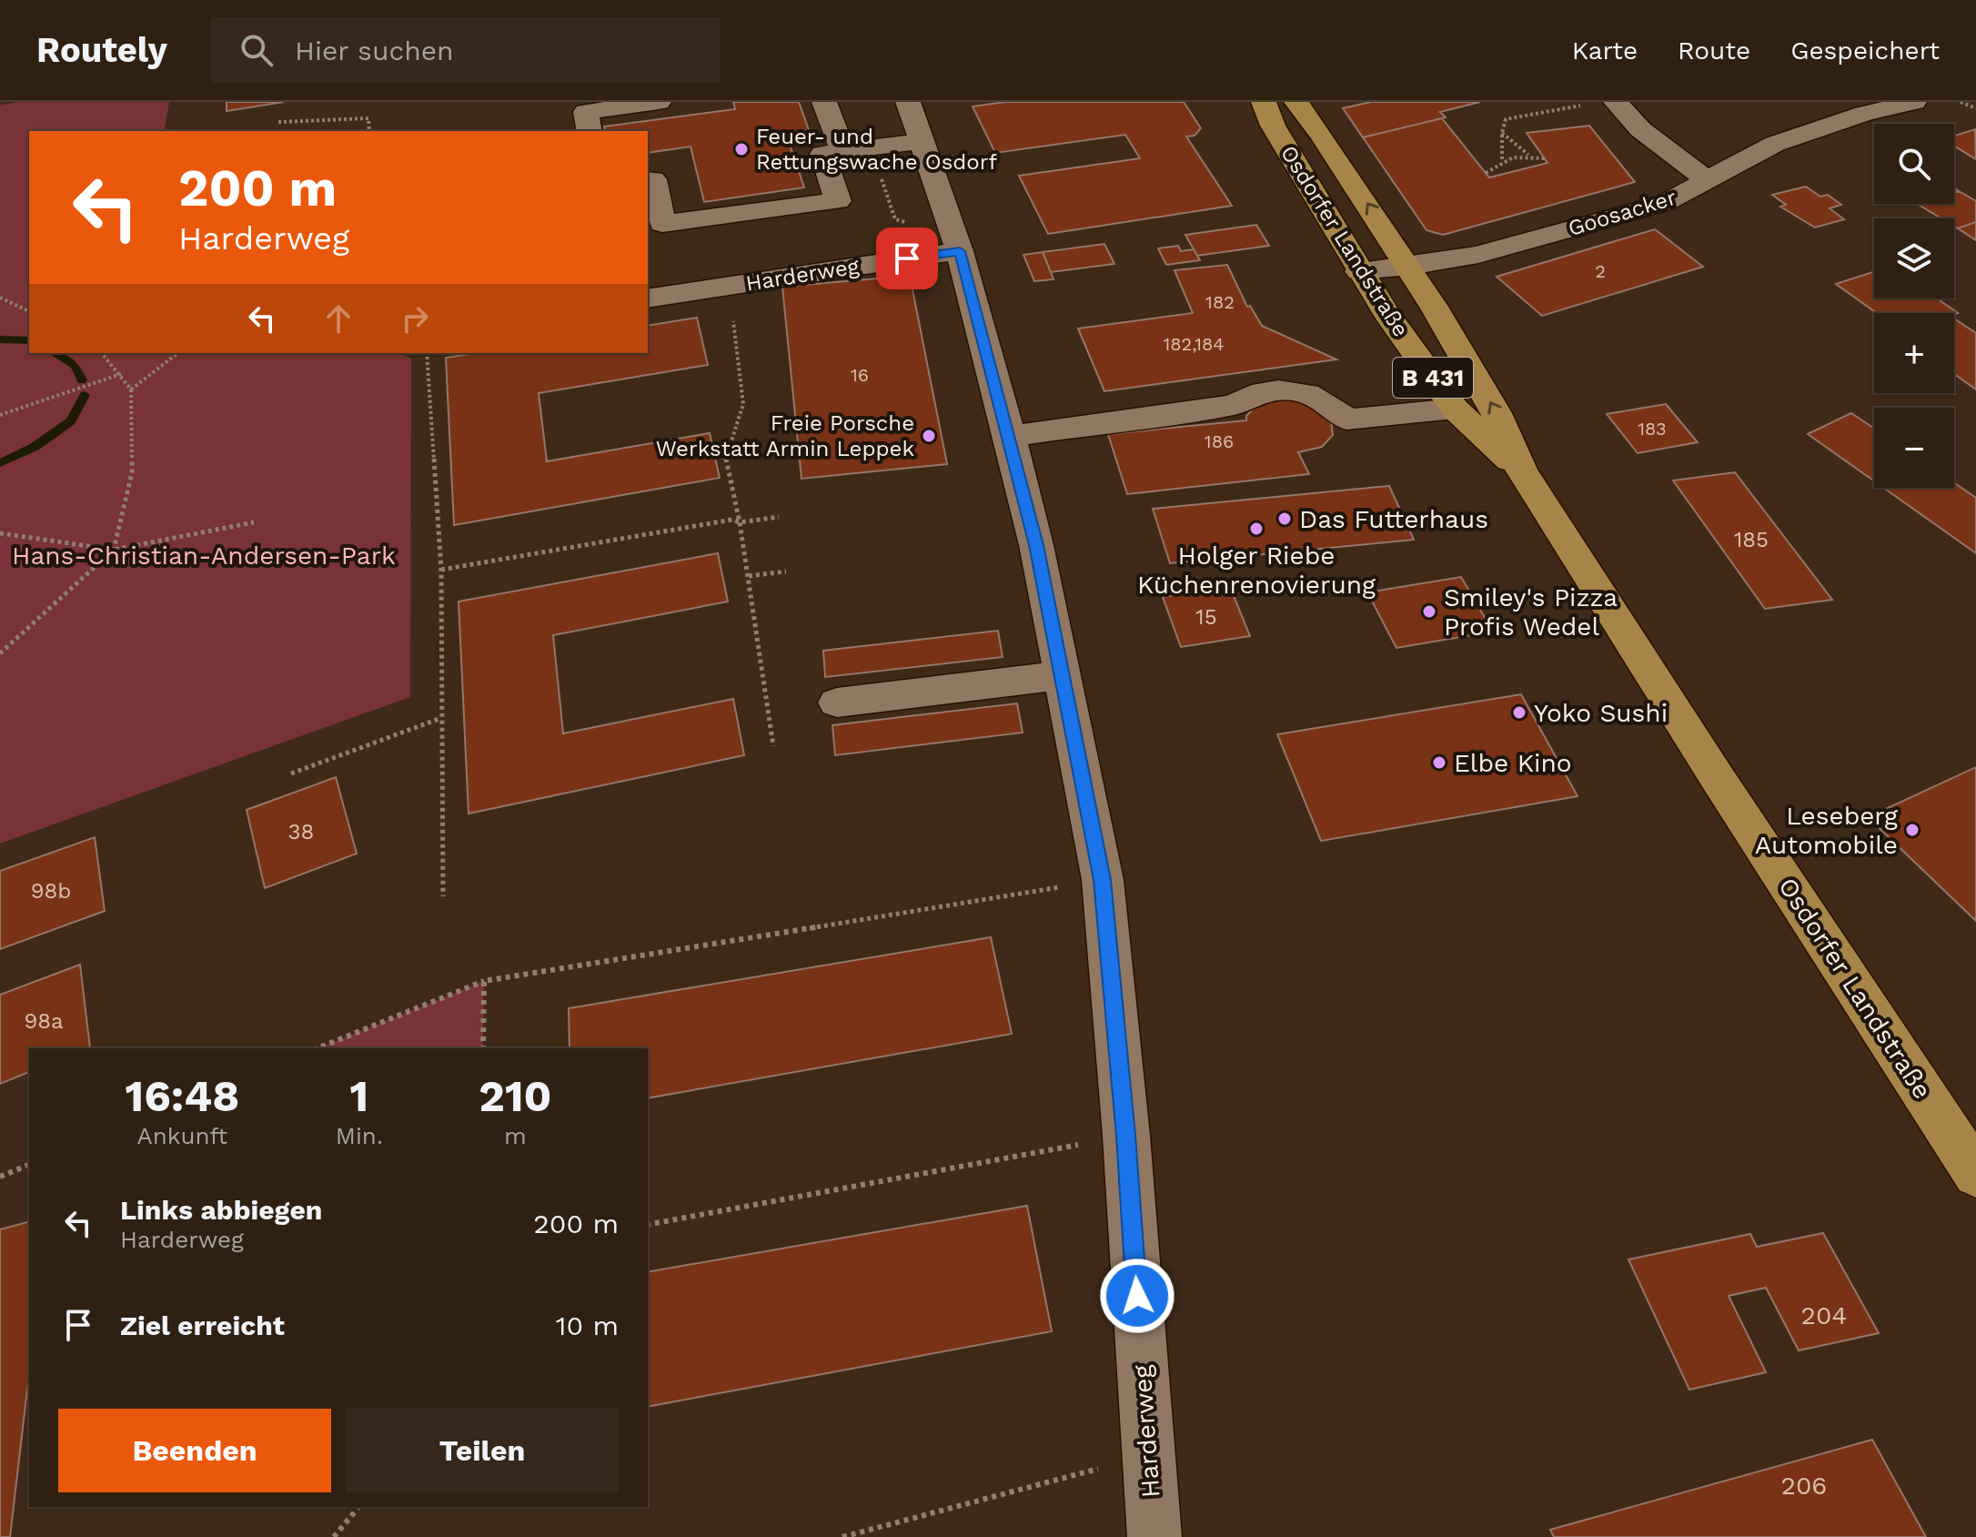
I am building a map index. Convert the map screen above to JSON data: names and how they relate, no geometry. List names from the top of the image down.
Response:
{
  "streets": {
    "main road": ["Osdorfer Landstraße", "B 431"],
    "street": ["Goosacker", "Harderweg"]
  },
  "crossings": [
    ["Goosacker", "Osdorfer Landstraße"]
  ],
  "parks": ["Hans-Christian-Andersen-Park"],
  "places": [
    "Feuer- und Rettungswache Osdorf",
    "Freie Porsche Werkstatt Armin Leppek",
    "Das Futterhaus",
    "Holger Riebe Küchenrenovierung",
    "Smiley's Pizza Profis Wedel",
    "Yoko Sushi",
    "Elbe Kino",
    "Leseberg Automobile"
  ],
  "house_numbers": [
    "2",
    "182",
    "182,184",
    "16",
    "183",
    "186",
    "185",
    "15",
    "38",
    "98b",
    "98a",
    "204",
    "206"
  ],
  "page": {
    "header": "Routely",
    "search": "Hier suchen",
    "nav": ["Karte", "Route", "Gespeichert"],
    "map_buttons": ["+", "−"],
    "turn": ["200 m", "Harderweg"],
    "eta": [
      "16:48",
      "Ankunft",
      "1",
      "Min.",
      "210",
      "m"
    ],
    "list": [
      {
        "name": "Links abbiegen",
        "note": "Harderweg",
        "value": "200 m"
      },
      {
        "name": "Ziel erreicht",
        "value": "10 m"
      }
    ],
    "buttons": ["Beenden", "Teilen"]
  }
}
